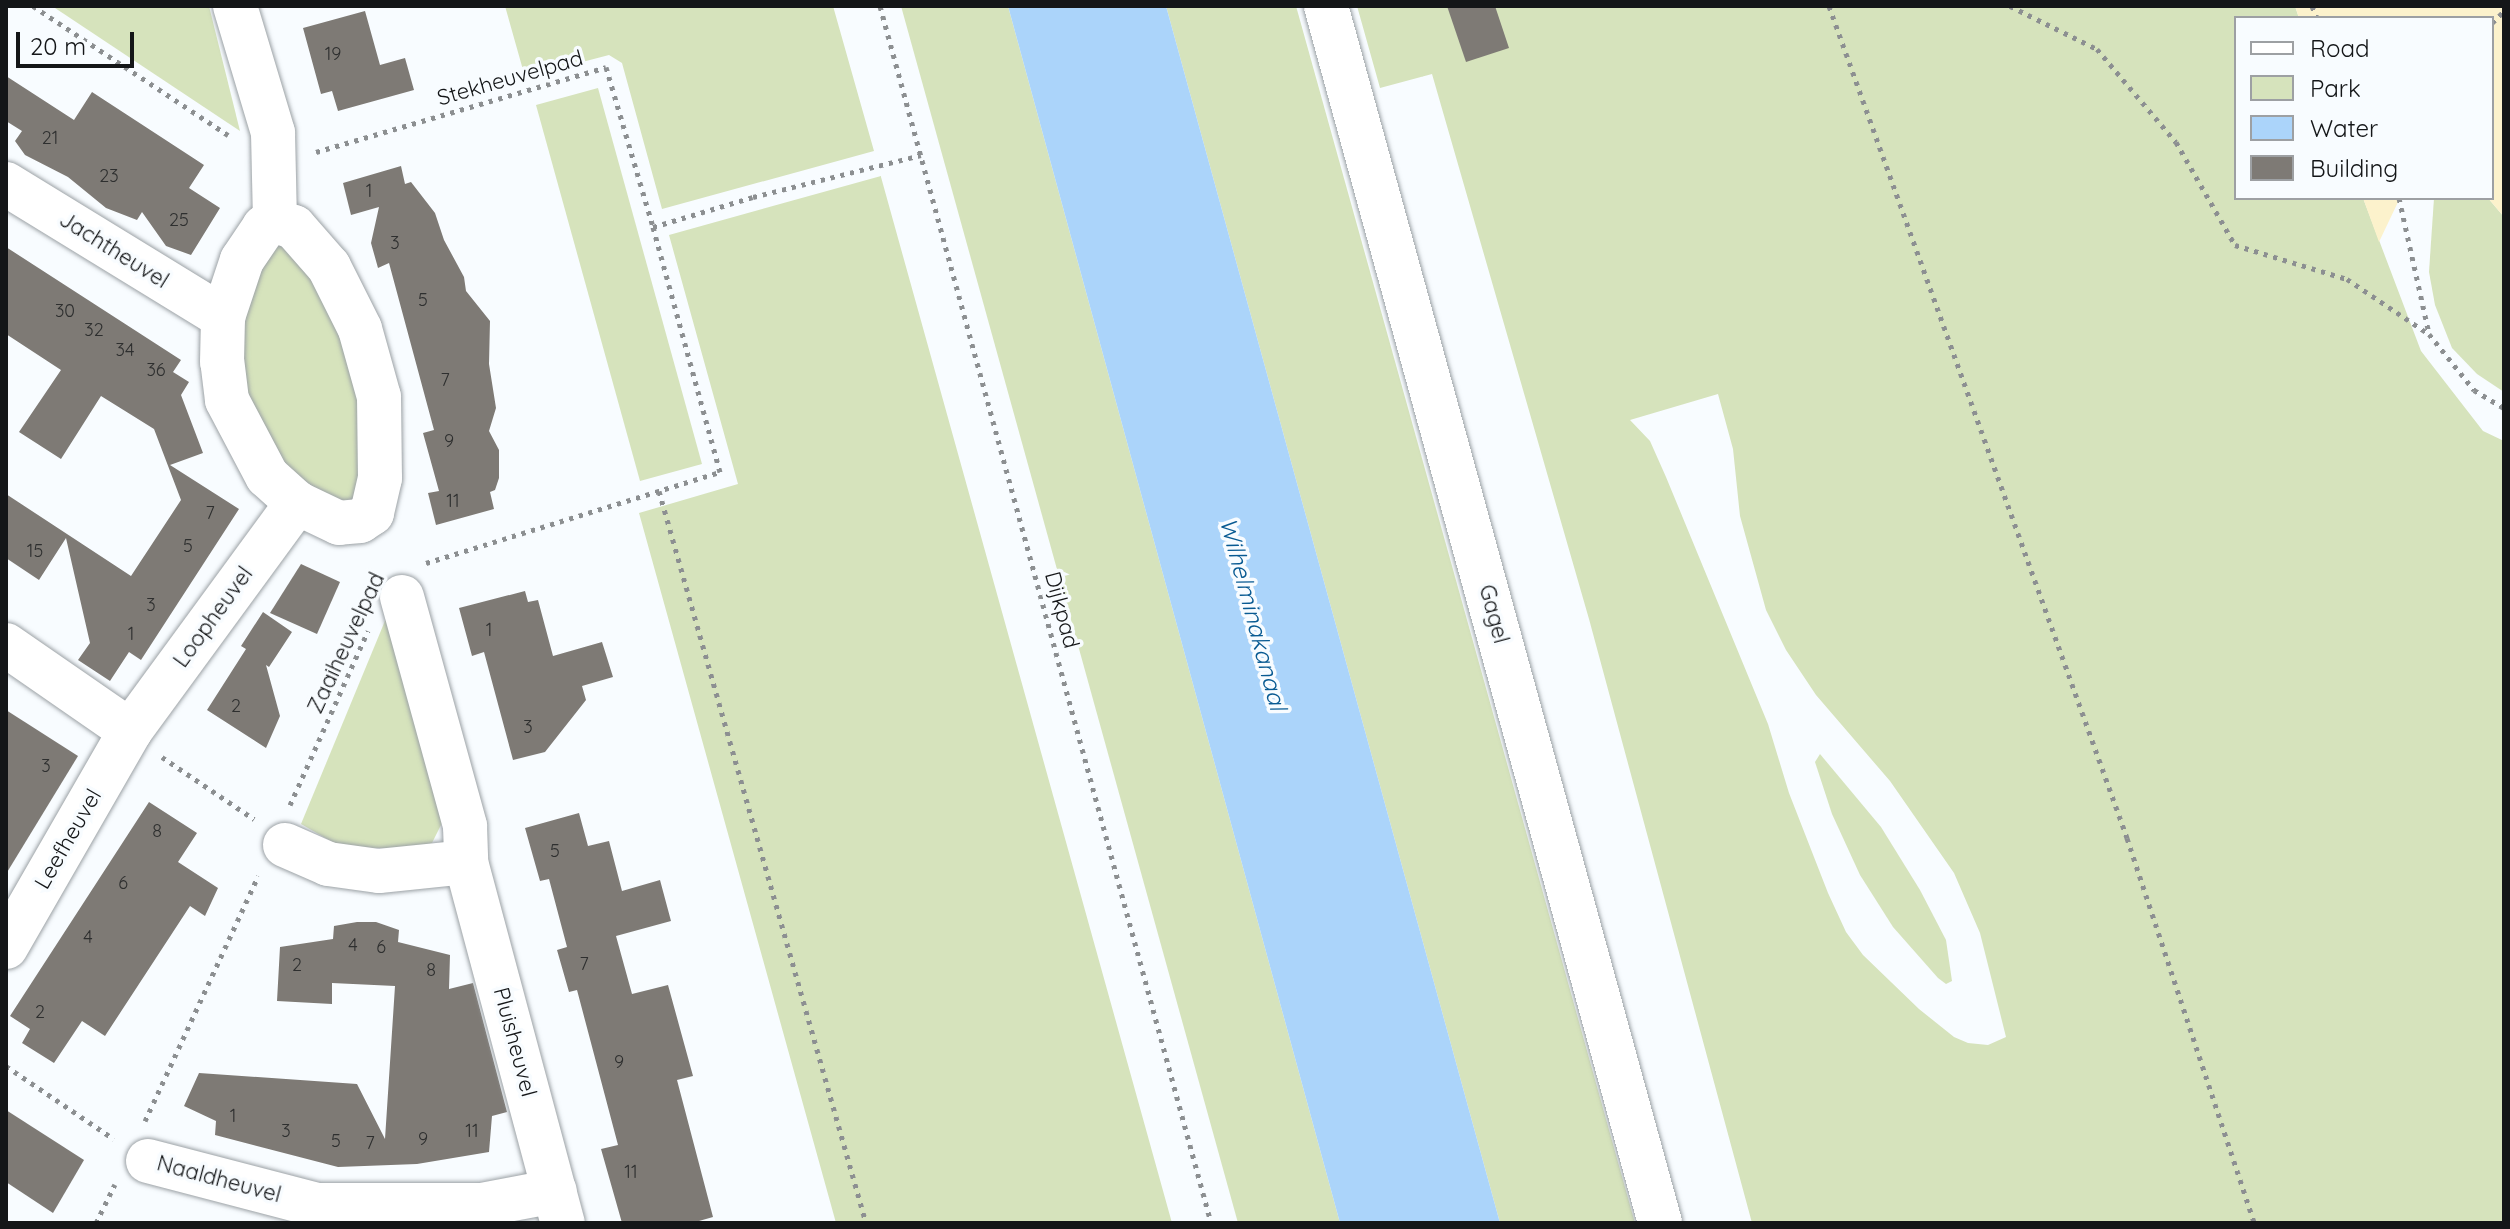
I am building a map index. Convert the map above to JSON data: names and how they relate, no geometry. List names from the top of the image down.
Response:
{
  "streets": {
    "street": [
      "Jachtheuvel",
      "Gagel",
      "Loopheuvel",
      "Leefheuvel",
      "Pluisheuvel",
      "Naaldheuvel"
    ],
    "path": ["Stekheuvelpad", "Dijkpad", "Zaaiheuvelpad"]
  },
  "crossings": [
    ["Loopheuvel", "Leefheuvel"],
    ["Zaaiheuvelpad", "Naaldheuvel"],
    ["Pluisheuvel", "Naaldheuvel"]
  ],
  "water": ["Wilhelminakanaal"],
  "house_numbers": [
    "19",
    "21",
    "23",
    "1",
    "25",
    "3",
    "5",
    "30",
    "32",
    "34",
    "36",
    "7",
    "9",
    "11",
    "7",
    "5",
    "15",
    "3",
    "1",
    "1",
    "2",
    "3",
    "3",
    "8",
    "5",
    "6",
    "4",
    "4",
    "6",
    "7",
    "2",
    "8",
    "2",
    "9",
    "1",
    "3",
    "11",
    "9",
    "5",
    "7",
    "11"
  ],
  "legend": [
    "Road",
    "Park",
    "Water",
    "Building"
  ],
  "scale_bar": "20 m"
}
